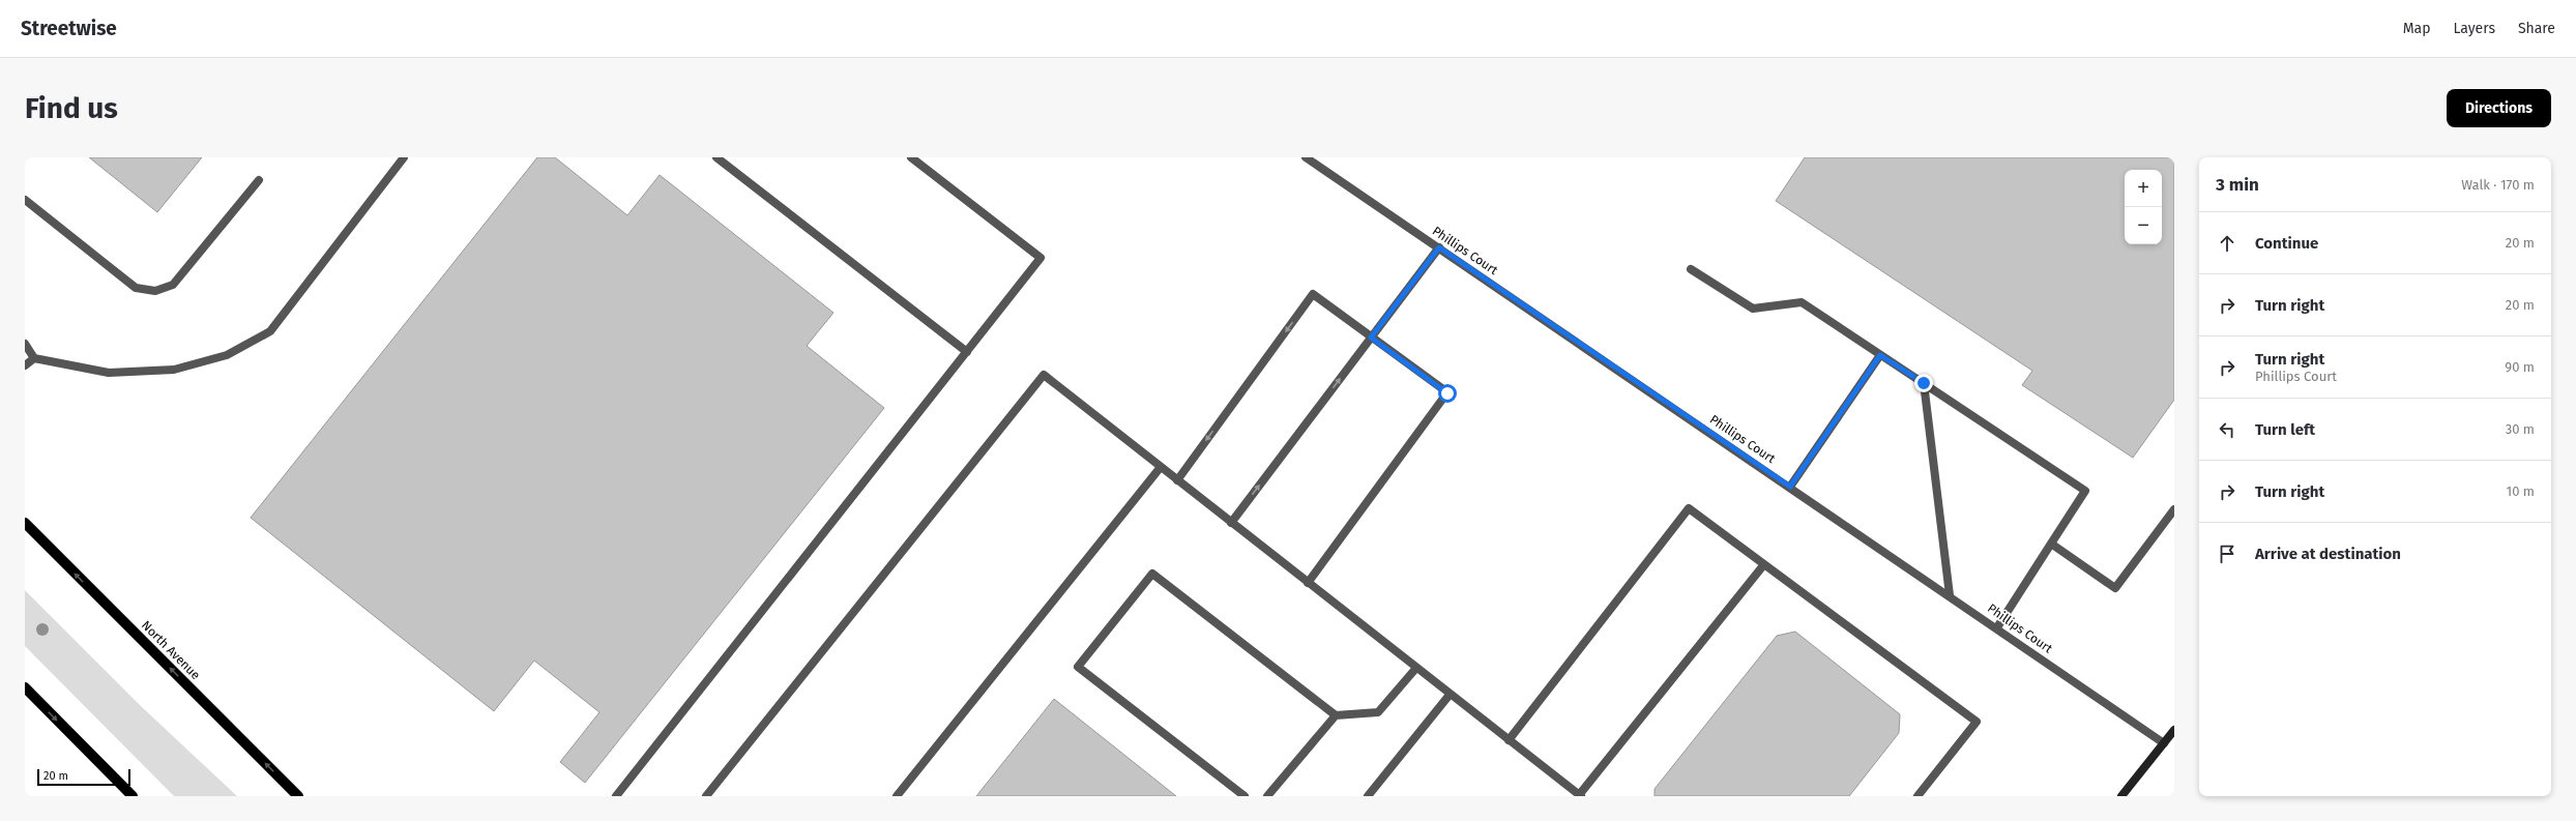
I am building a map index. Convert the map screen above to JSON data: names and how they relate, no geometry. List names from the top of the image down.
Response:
{
  "streets": {
    "main road": ["North Avenue"],
    "street": ["Phillips Court"]
  },
  "one_way": ["North Avenue"],
  "scale_bar": "20 m",
  "page": {
    "header": "Streetwise",
    "nav": ["Map", "Layers", "Share"],
    "buttons": "Directions",
    "title": "Find us",
    "heading": ["3 min", "Walk · 170 m"],
    "map_buttons": ["+", "−"],
    "list": [
      ["Continue", "20 m"],
      ["Turn right", "20 m"],
      ["Turn right", "Phillips Court", "90 m"],
      ["Turn left", "30 m"],
      ["Turn right", "10 m"],
      "Arrive at destination"
    ],
    "scale": "20 m"
  }
}
